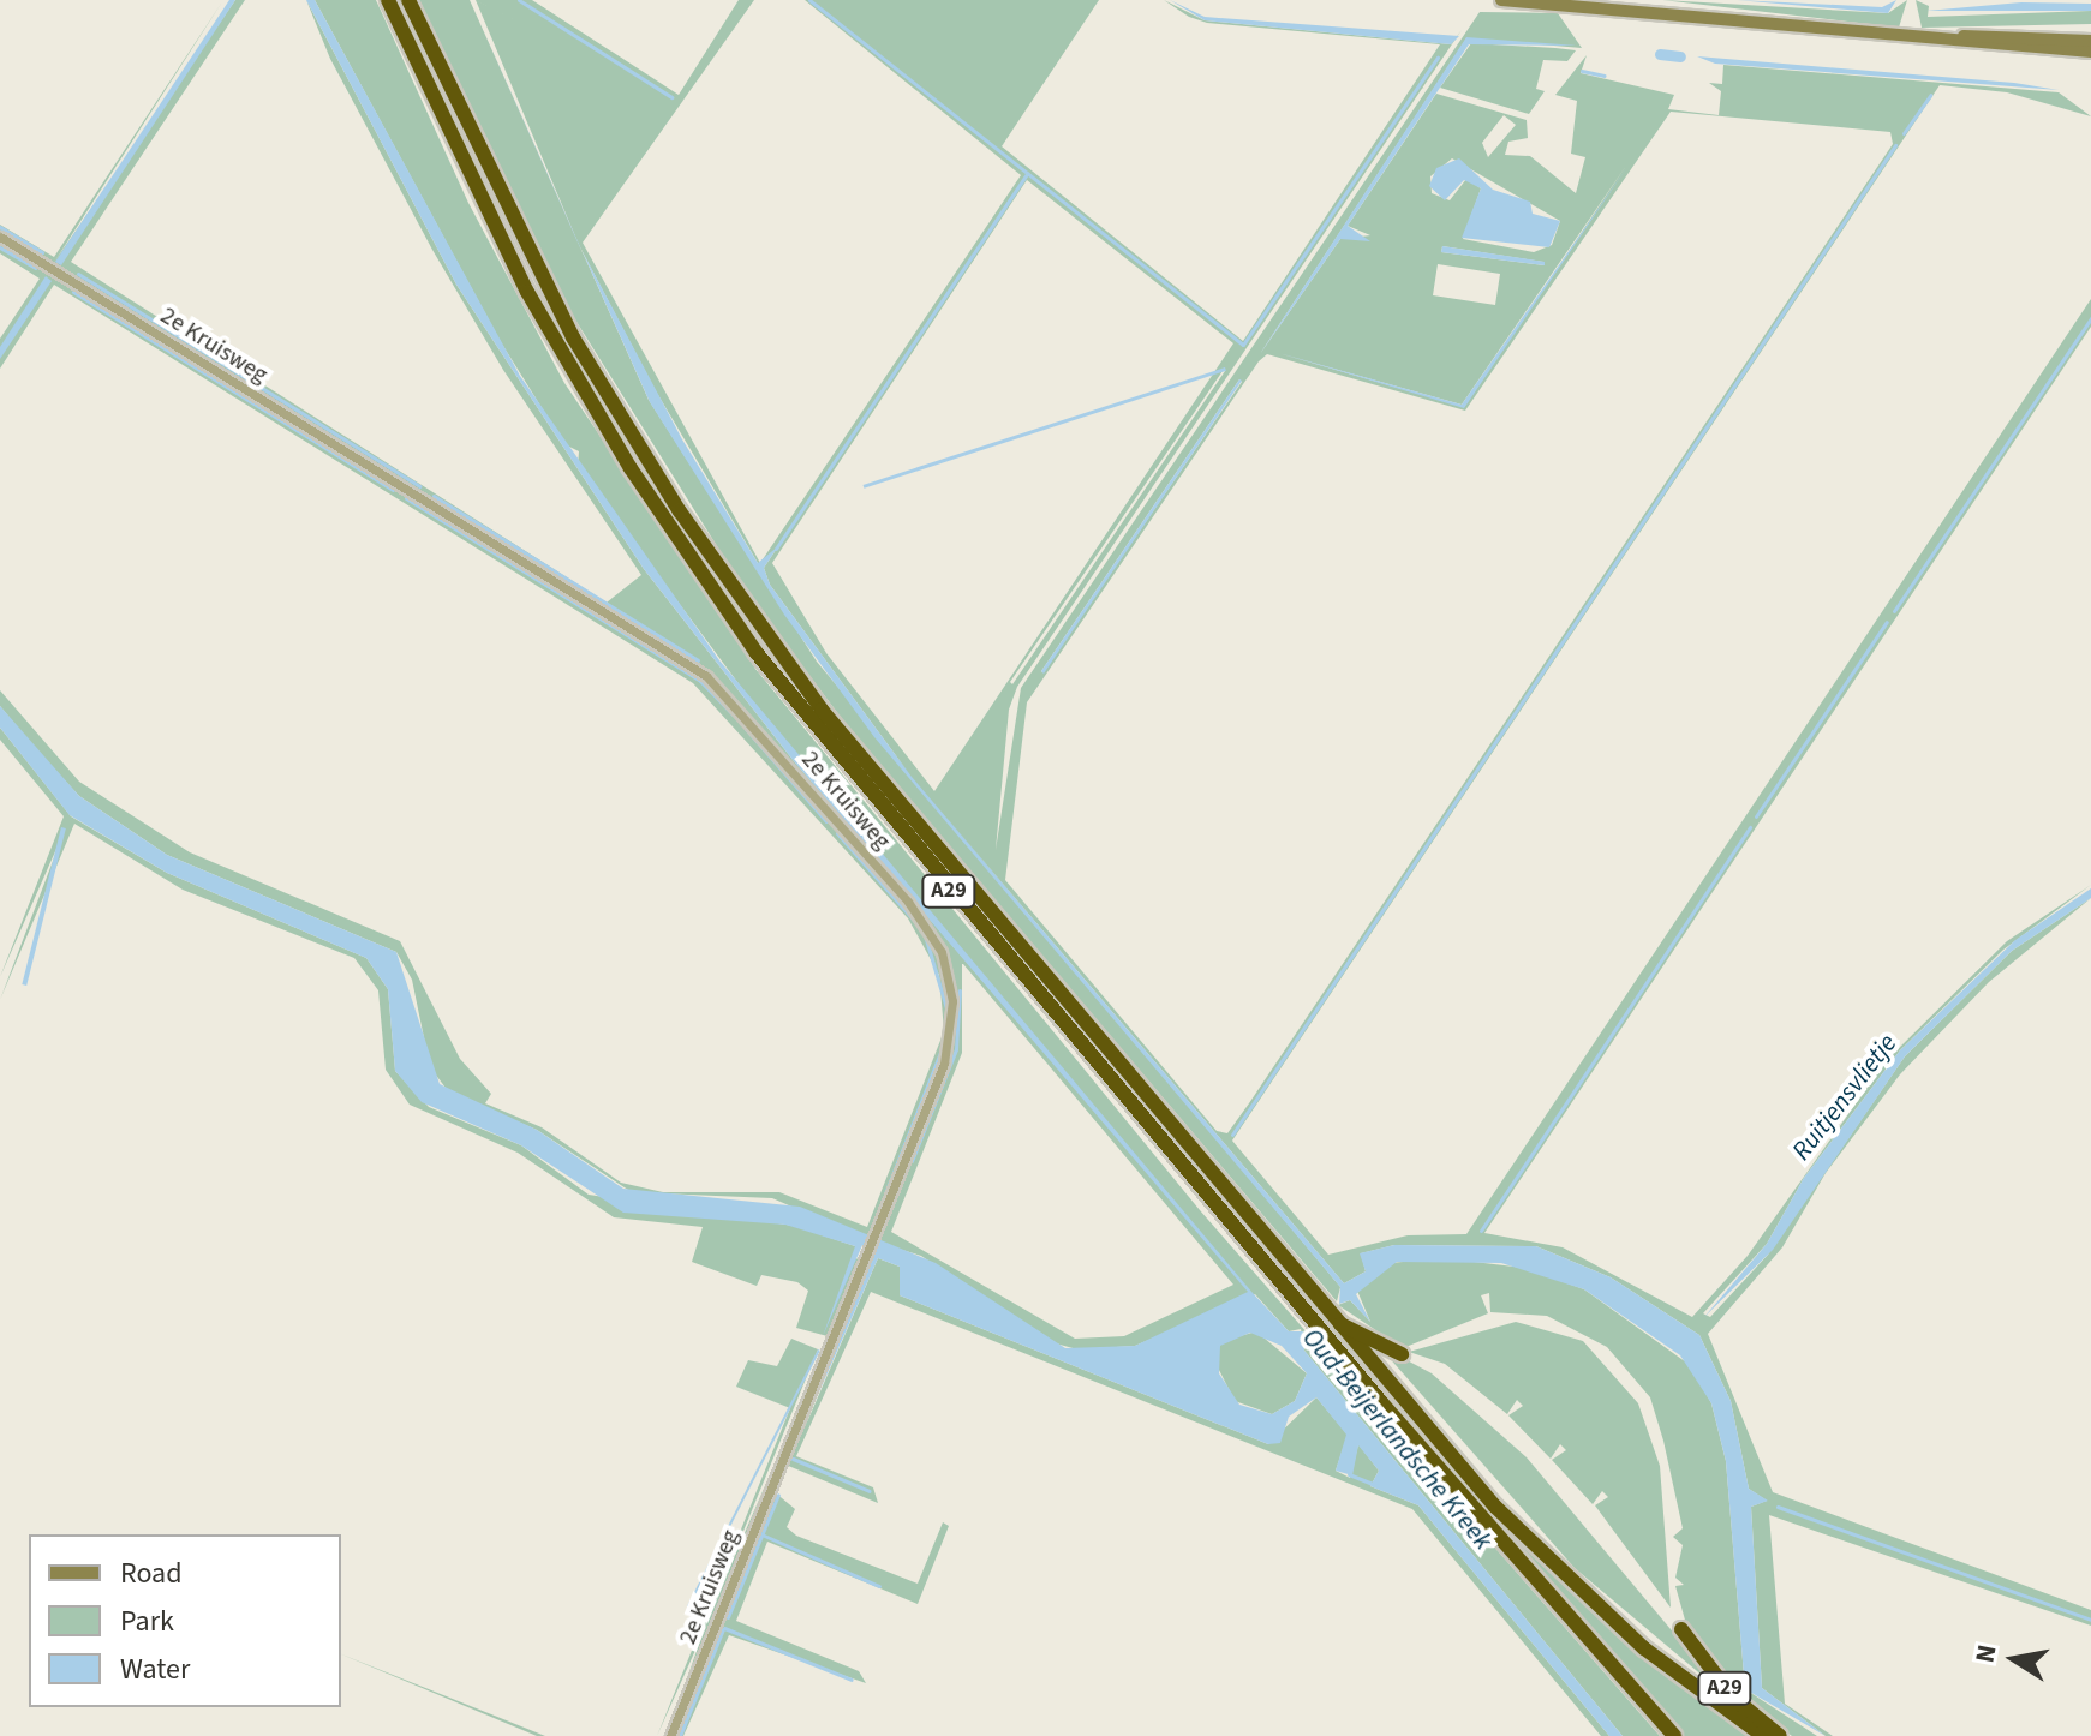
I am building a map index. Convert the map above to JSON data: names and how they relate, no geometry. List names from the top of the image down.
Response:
{
  "streets": {
    "highway": ["A29"],
    "street": ["2e Kruisweg"]
  },
  "water": ["Ruitjensvlietje", "Oud-Beijerlandsche Kreek"],
  "legend": ["Road", "Park", "Water"],
  "north": "left"
}
